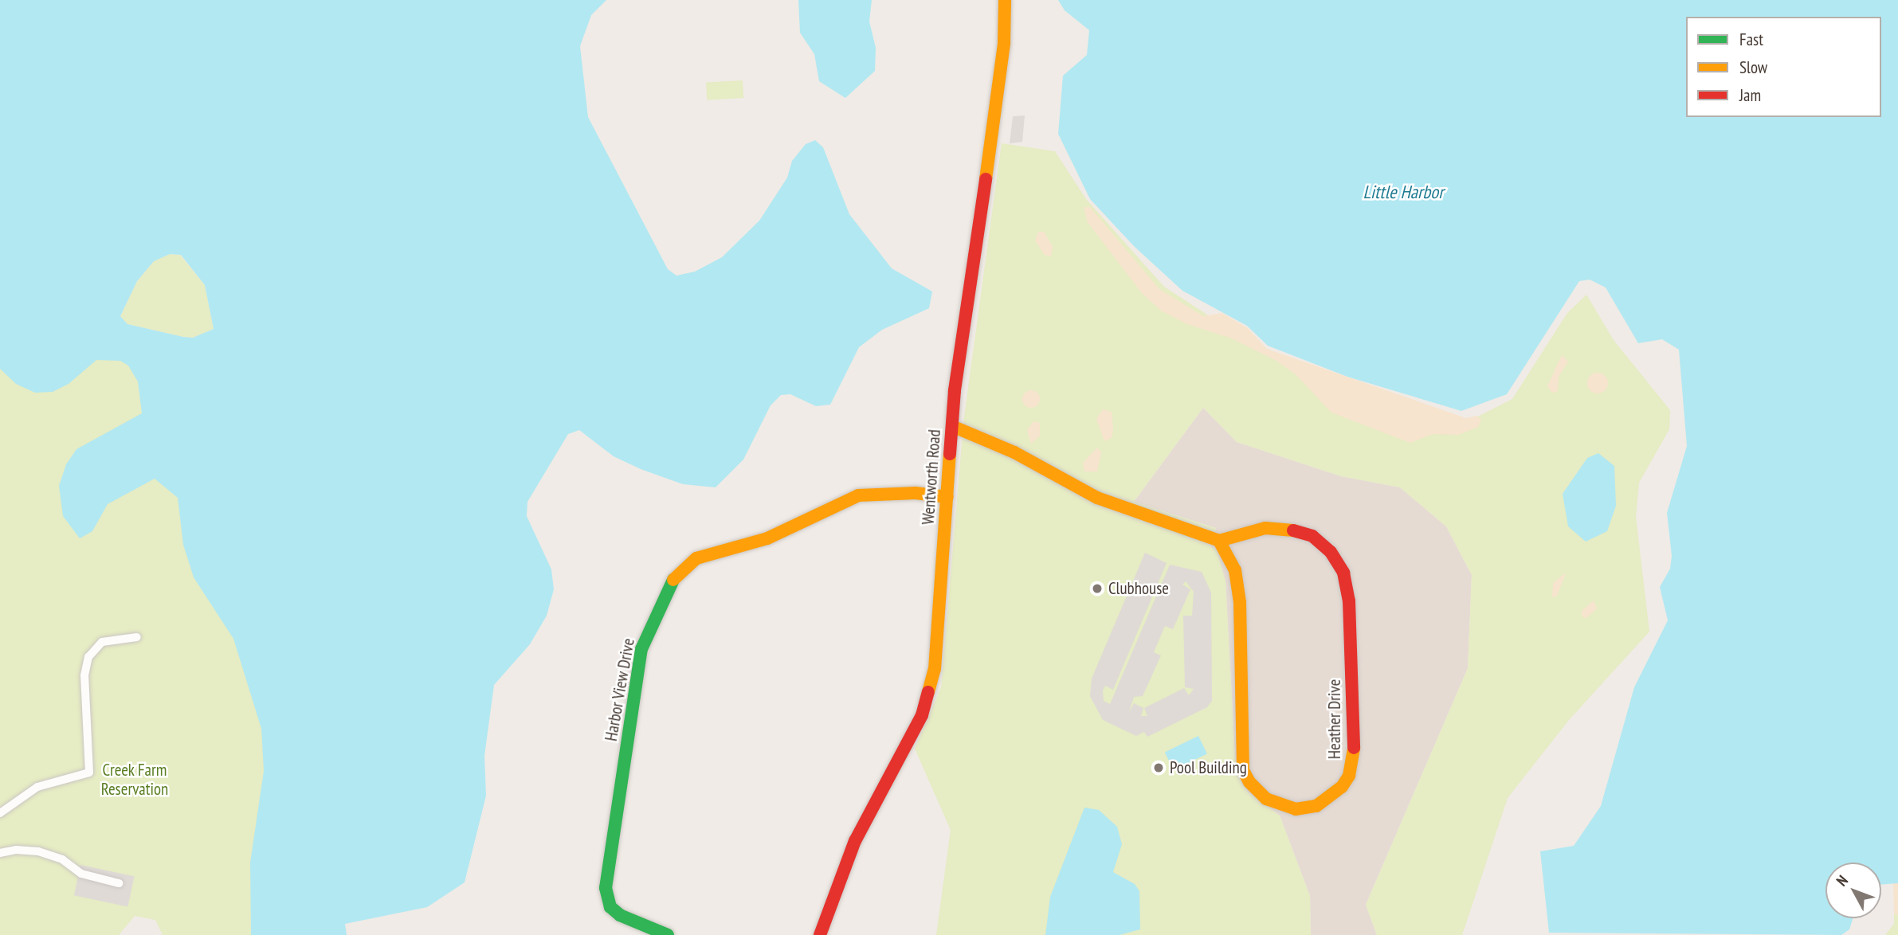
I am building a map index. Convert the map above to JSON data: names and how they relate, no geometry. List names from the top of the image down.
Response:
{
  "streets": {
    "street": ["Wentworth Road", "Harbor View Drive", "Heather Drive"]
  },
  "crossings": [
    ["Wentworth Road", "Harbor View Drive"]
  ],
  "water": ["Little Harbor"],
  "parks": ["Creek Farm Reservation"],
  "places": ["Clubhouse", "Pool Building"],
  "legend": ["Fast", "Slow", "Jam"],
  "north": "top left"
}
